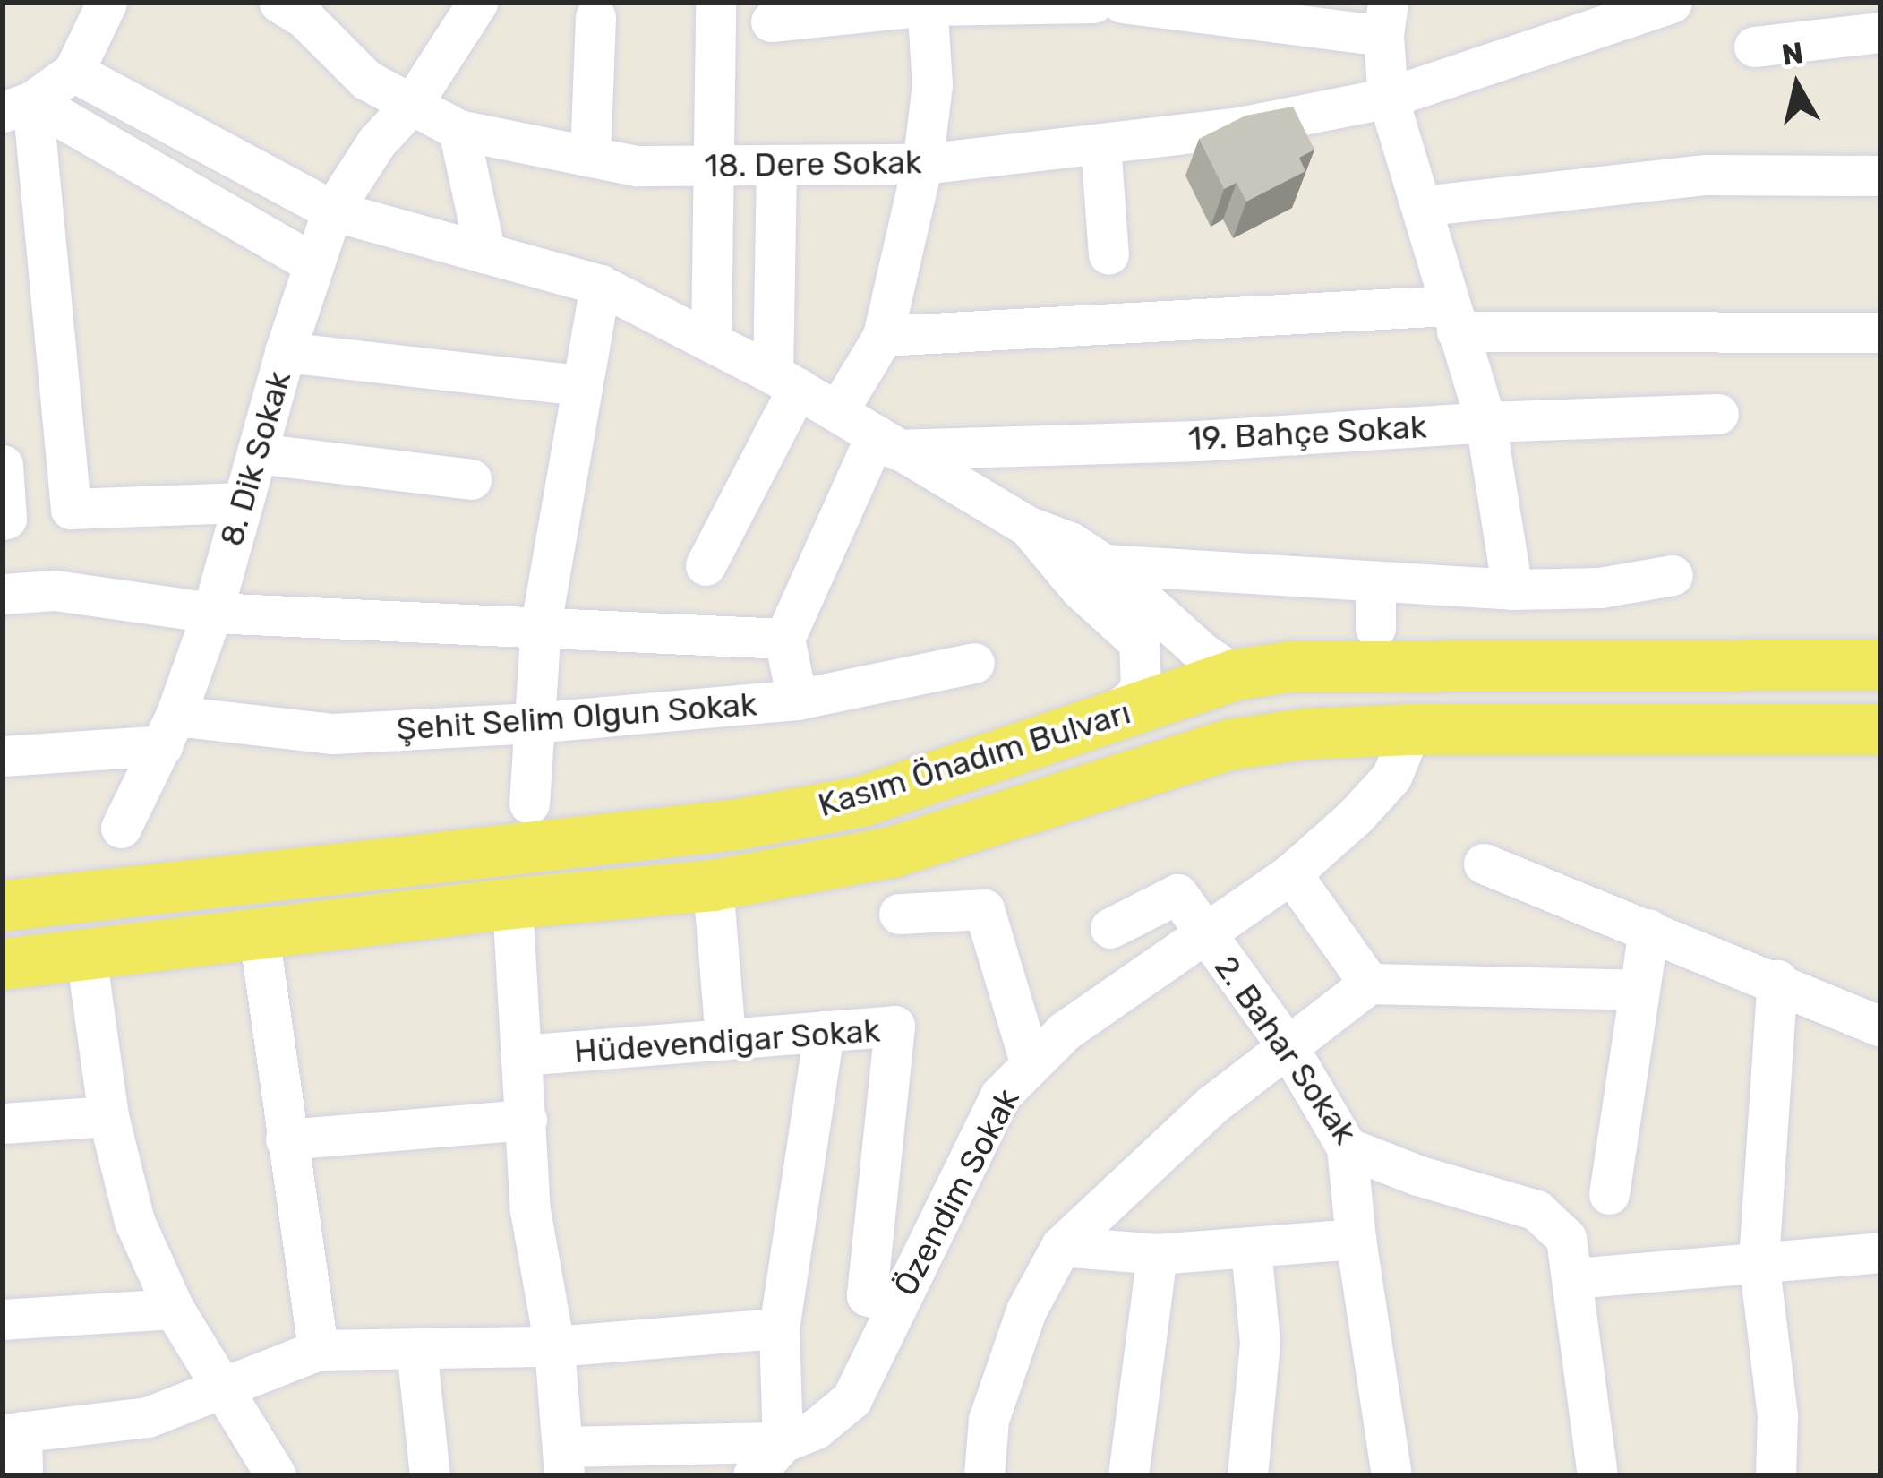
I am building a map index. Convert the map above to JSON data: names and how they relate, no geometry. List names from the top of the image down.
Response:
{
  "streets": {
    "main road": ["Kasım Önadım Bulvarı"],
    "street": [
      "18. Dere Sokak",
      "19. Bahçe Sokak",
      "8. Dik Sokak",
      "Şehit Selim Olgun Sokak",
      "Hüdevendigar Sokak",
      "2. Bahar Sokak",
      "Özendim Sokak"
    ]
  },
  "crossings": [
    ["18. Dere Sokak", "8. Dik Sokak"],
    ["8. Dik Sokak", "Şehit Selim Olgun Sokak"],
    ["Kasım Önadım Bulvarı", "Özendim Sokak"],
    ["Hüdevendigar Sokak", "Özendim Sokak"],
    ["2. Bahar Sokak", "Özendim Sokak"]
  ],
  "north": "top"
}
